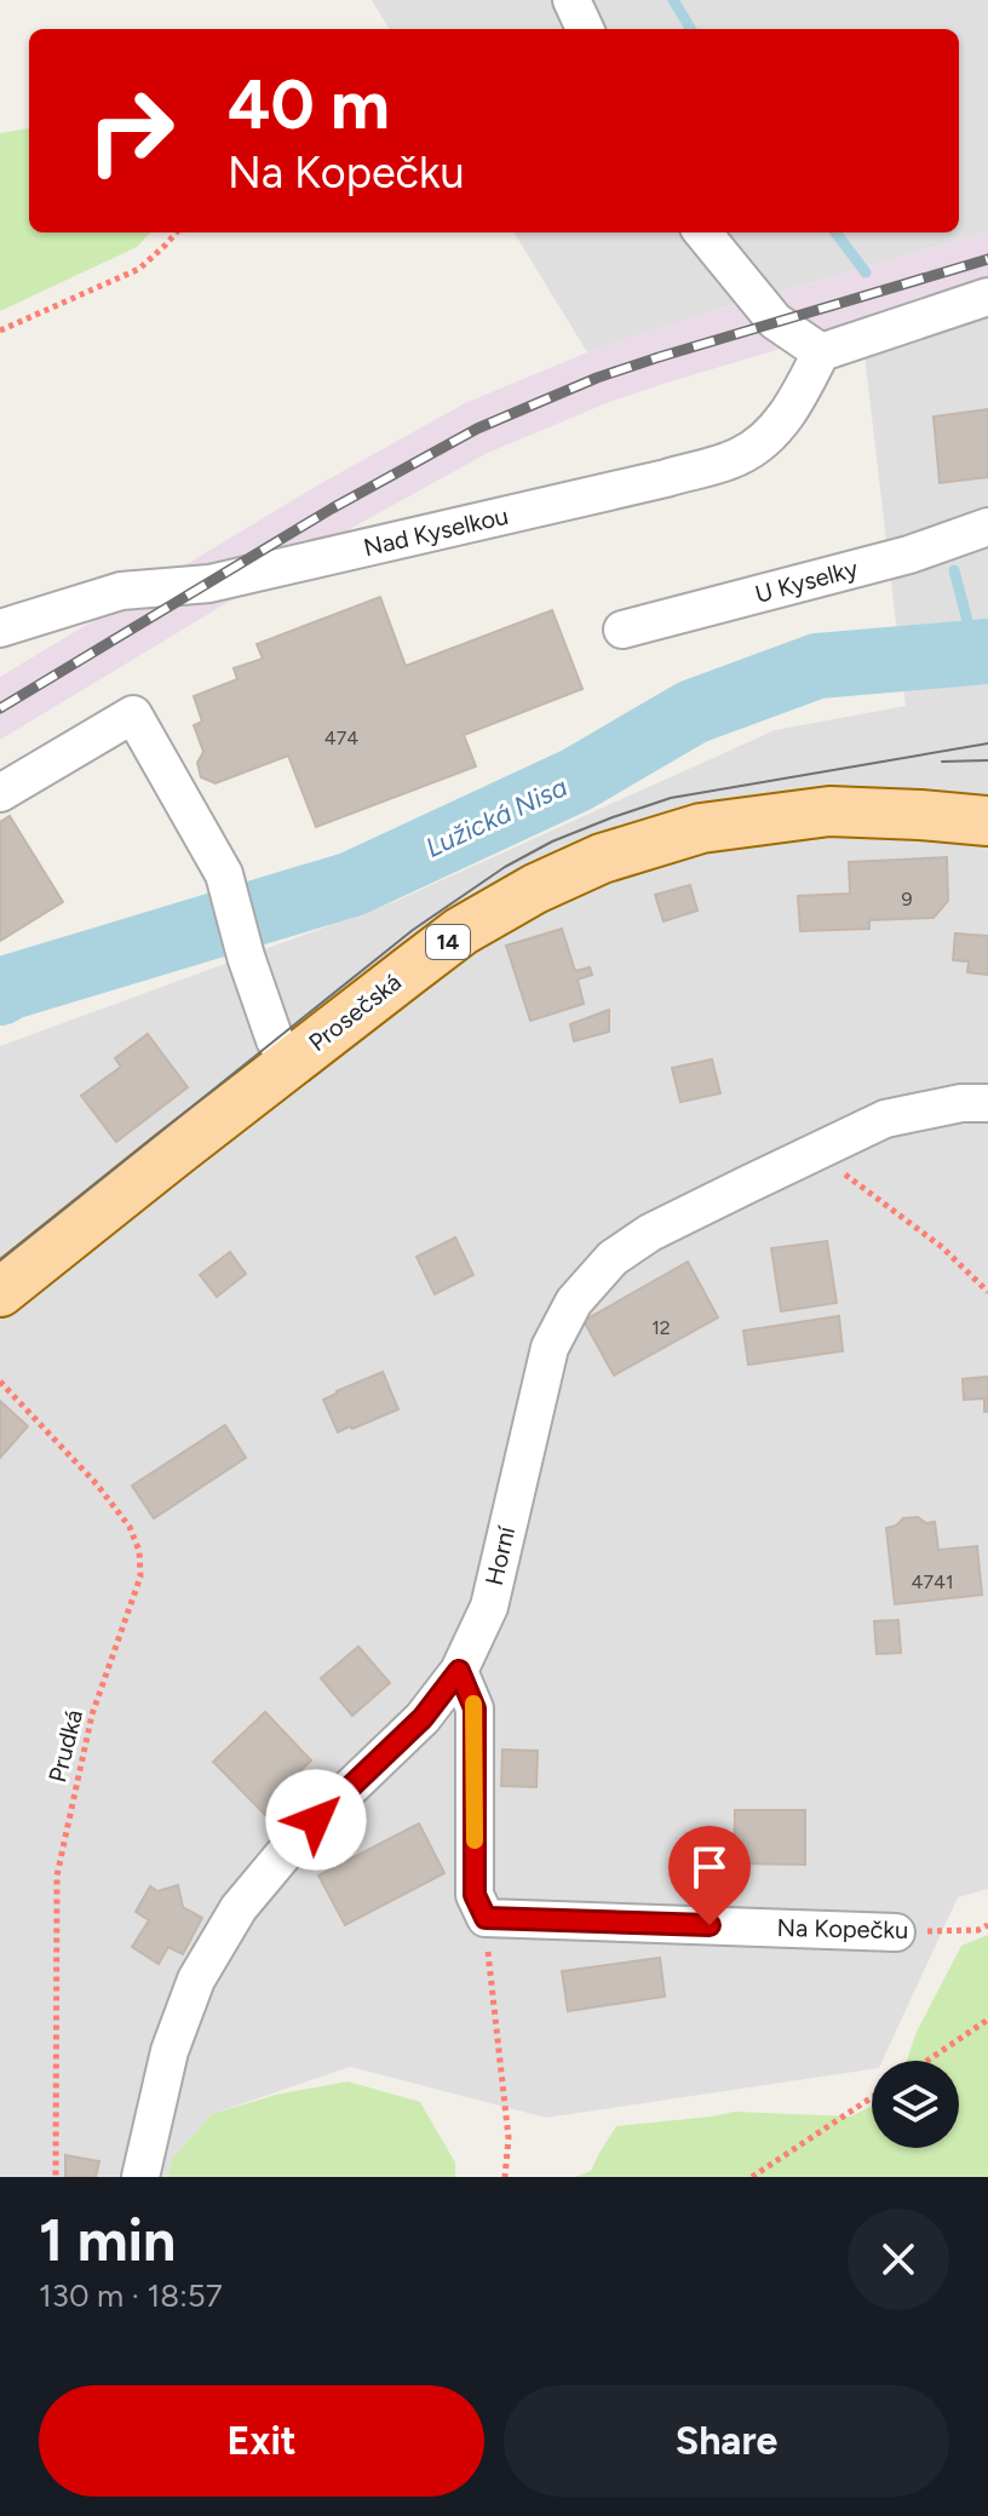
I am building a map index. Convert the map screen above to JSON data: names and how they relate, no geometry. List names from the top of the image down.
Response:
{
  "streets": {
    "main road": ["14", "Prosečská"],
    "street": [
      "Nad Kyselkou",
      "U Kyselky",
      "Horní",
      "Na Kopečku"
    ],
    "path": ["Prudká"]
  },
  "water": ["Lužická Nisa"],
  "house_numbers": [
    "474",
    "9",
    "12",
    "4741"
  ],
  "page": {
    "turn": ["40 m", "Na Kopečku"],
    "heading": ["1 min", "130 m · 18:57"],
    "buttons": ["Exit", "Share"]
  }
}
